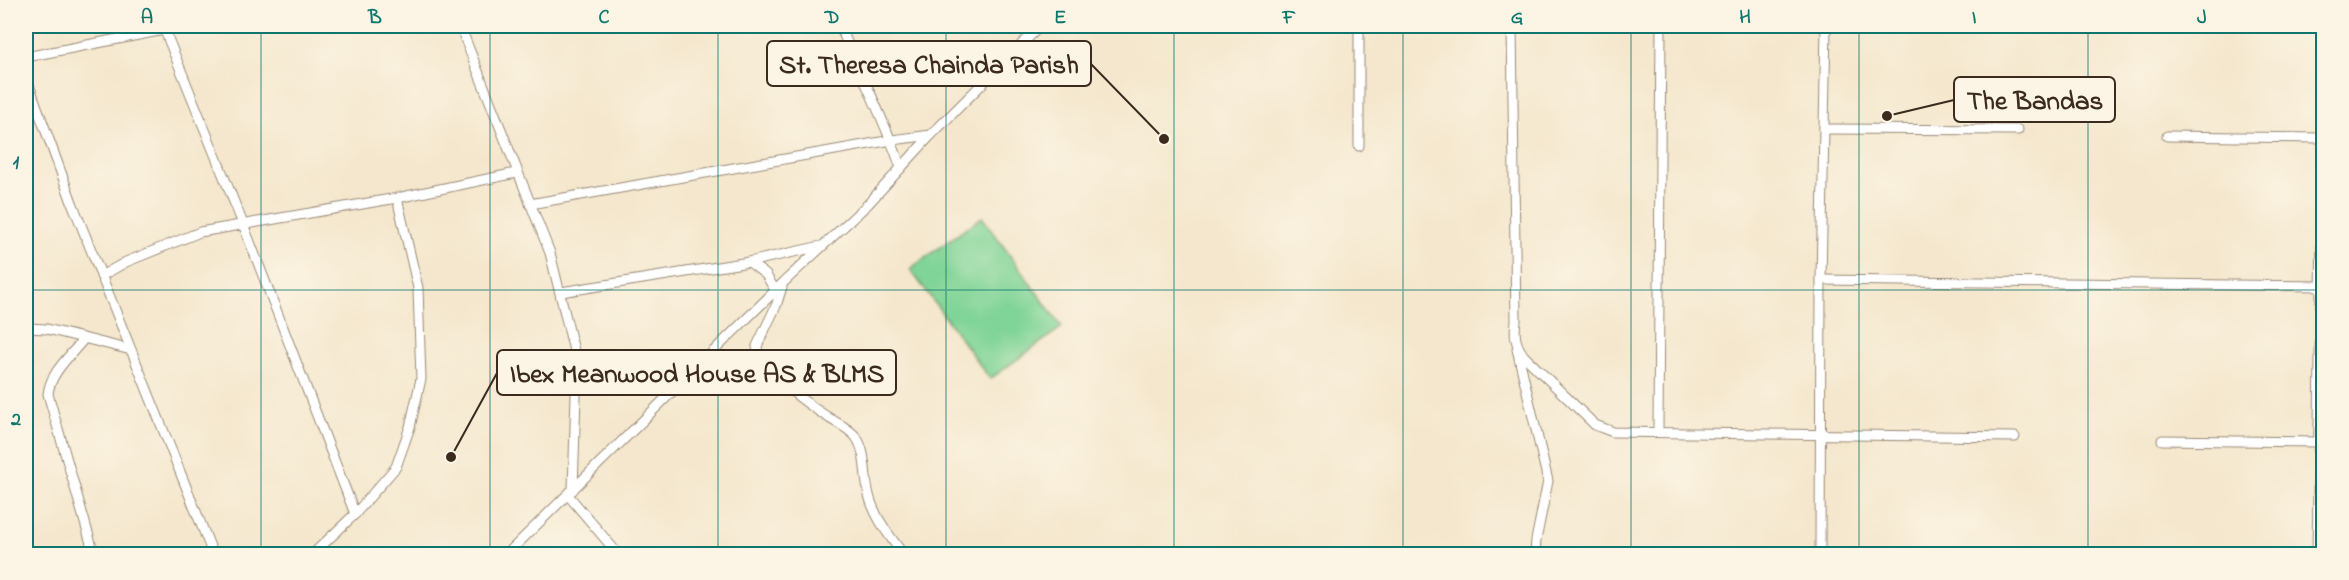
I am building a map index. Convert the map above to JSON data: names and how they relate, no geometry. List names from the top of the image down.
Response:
{
  "places": ["The Bandas", "St. Theresa Chainda Parish", "Ibex Meanwood House AS & BLMS"],
  "grid": {
    "columns": [
      "A",
      "B",
      "C",
      "D",
      "E",
      "F",
      "G",
      "H",
      "I",
      "J"
    ],
    "rows": ["1", "2"]
  }
}
